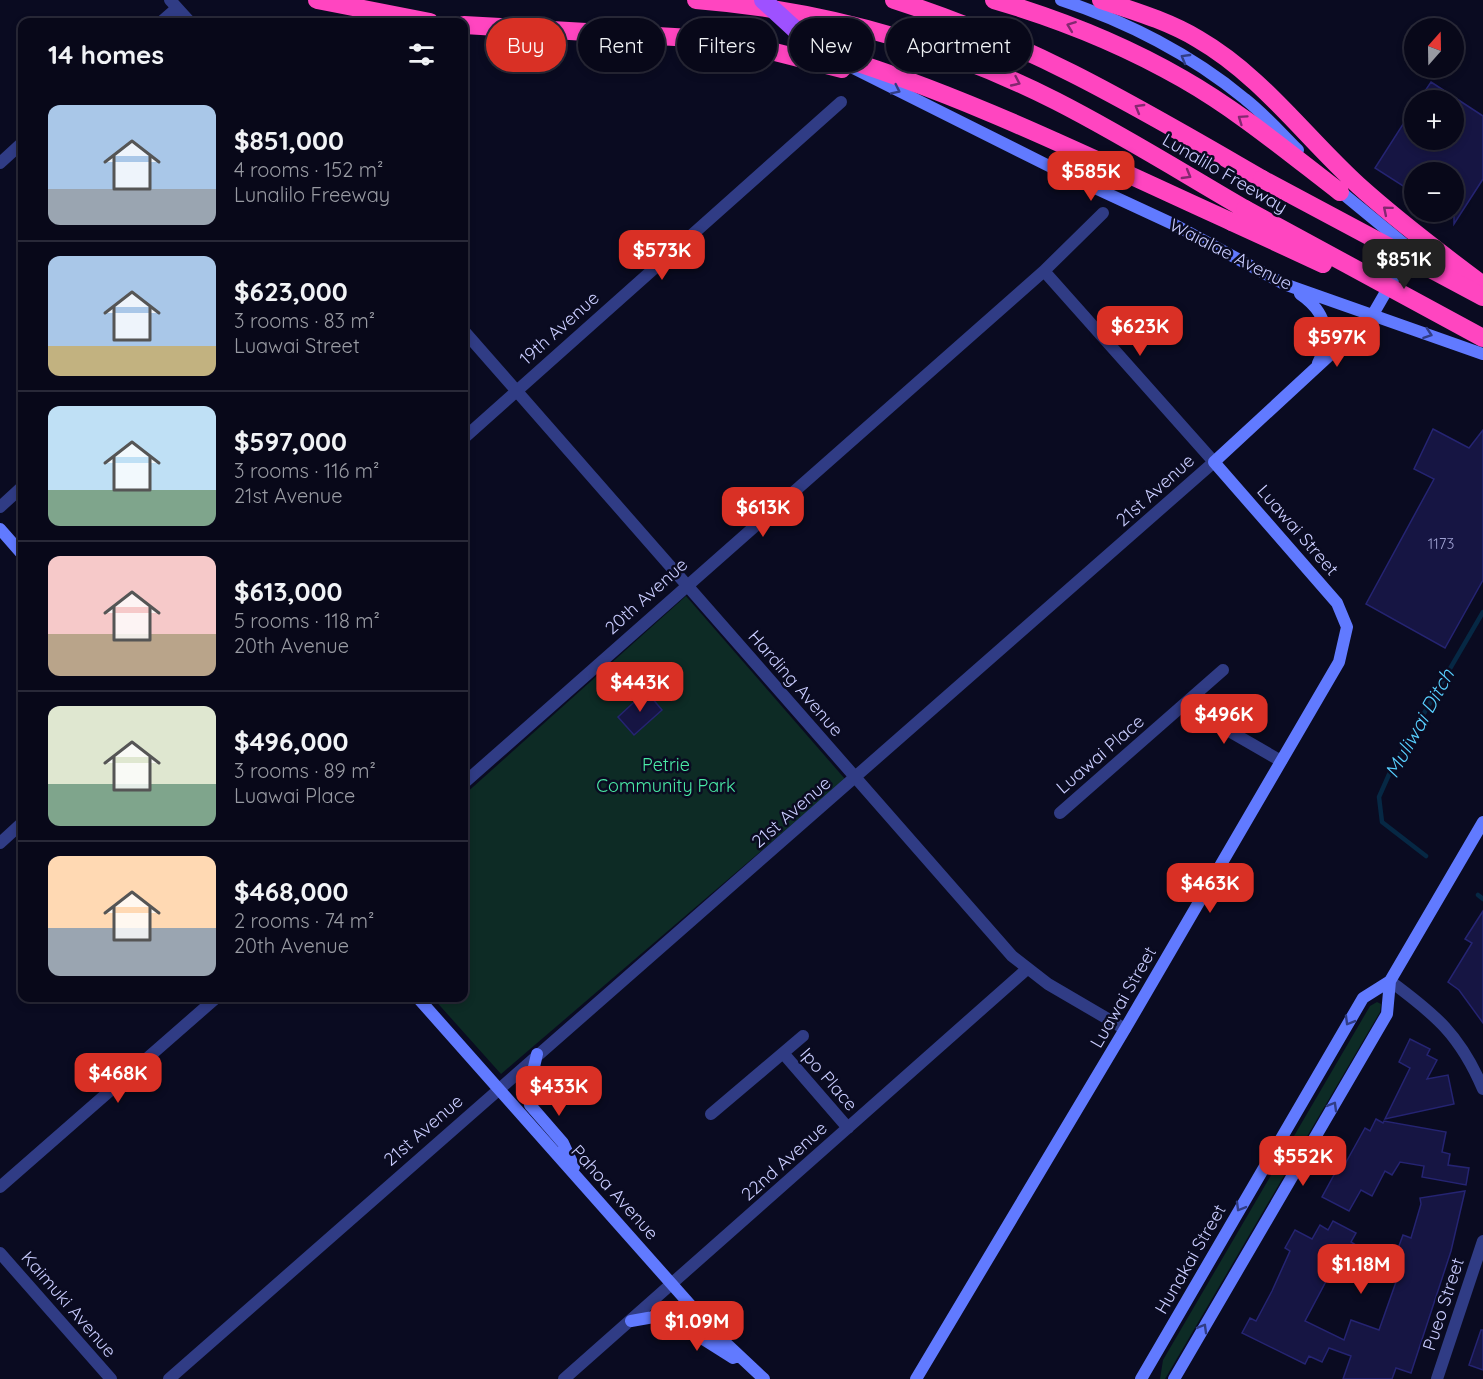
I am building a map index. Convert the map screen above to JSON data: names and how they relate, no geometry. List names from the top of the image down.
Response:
{
  "streets": {
    "highway": ["Lunalilo Freeway"],
    "street": [
      "Waialae Avenue",
      "19th Avenue",
      "21st Avenue",
      "Luawai Street",
      "20th Avenue",
      "Harding Avenue",
      "Luawai Place",
      "Ipo Place",
      "22nd Avenue",
      "Pahoa Avenue",
      "Hunakai Street",
      "Kaimuki Avenue",
      "Pueo Street"
    ]
  },
  "crossings": [
    ["Waialae Avenue", "21st Avenue"],
    ["19th Avenue", "Harding Avenue"],
    ["21st Avenue", "Luawai Street"],
    ["21st Avenue", "Harding Avenue"],
    ["21st Avenue", "Pahoa Avenue"],
    ["Luawai Street", "20th Avenue"],
    ["Luawai Street", "Harding Avenue"],
    ["20th Avenue", "Harding Avenue"],
    ["Harding Avenue", "22nd Avenue"],
    ["Ipo Place", "22nd Avenue"],
    ["22nd Avenue", "Pahoa Avenue"]
  ],
  "one_way": ["Waialae Avenue"],
  "water": ["Muliwai Ditch"],
  "parks": ["Petrie Community Park"],
  "house_numbers": ["1173"],
  "north": "top",
  "page": {
    "map_buttons": ["+", "−"],
    "chip": [
      "Buy",
      "Rent",
      "Filters",
      "New",
      "Apartment"
    ],
    "heading": "14 homes",
    "list": [
      {
        "name": "$851,000",
        "note": "4 rooms · 152 m² · Lunalilo Freeway"
      },
      {
        "name": "$623,000",
        "note": "3 rooms · 83 m² · Luawai Street"
      },
      {
        "name": "$597,000",
        "note": "3 rooms · 116 m² · 21st Avenue"
      },
      {
        "name": "$613,000",
        "note": "5 rooms · 118 m² · 20th Avenue"
      },
      {
        "name": "$496,000",
        "note": "3 rooms · 89 m² · Luawai Place"
      },
      {
        "name": "$468,000",
        "note": "2 rooms · 74 m² · 20th Avenue"
      }
    ],
    "price": [
      "$585K",
      "$573K",
      "$851K",
      "$623K",
      "$597K",
      "$613K",
      "$443K",
      "$496K",
      "$463K",
      "$468K",
      "$433K",
      "$552K",
      "$1.18M",
      "$1.09M"
    ]
  }
}
